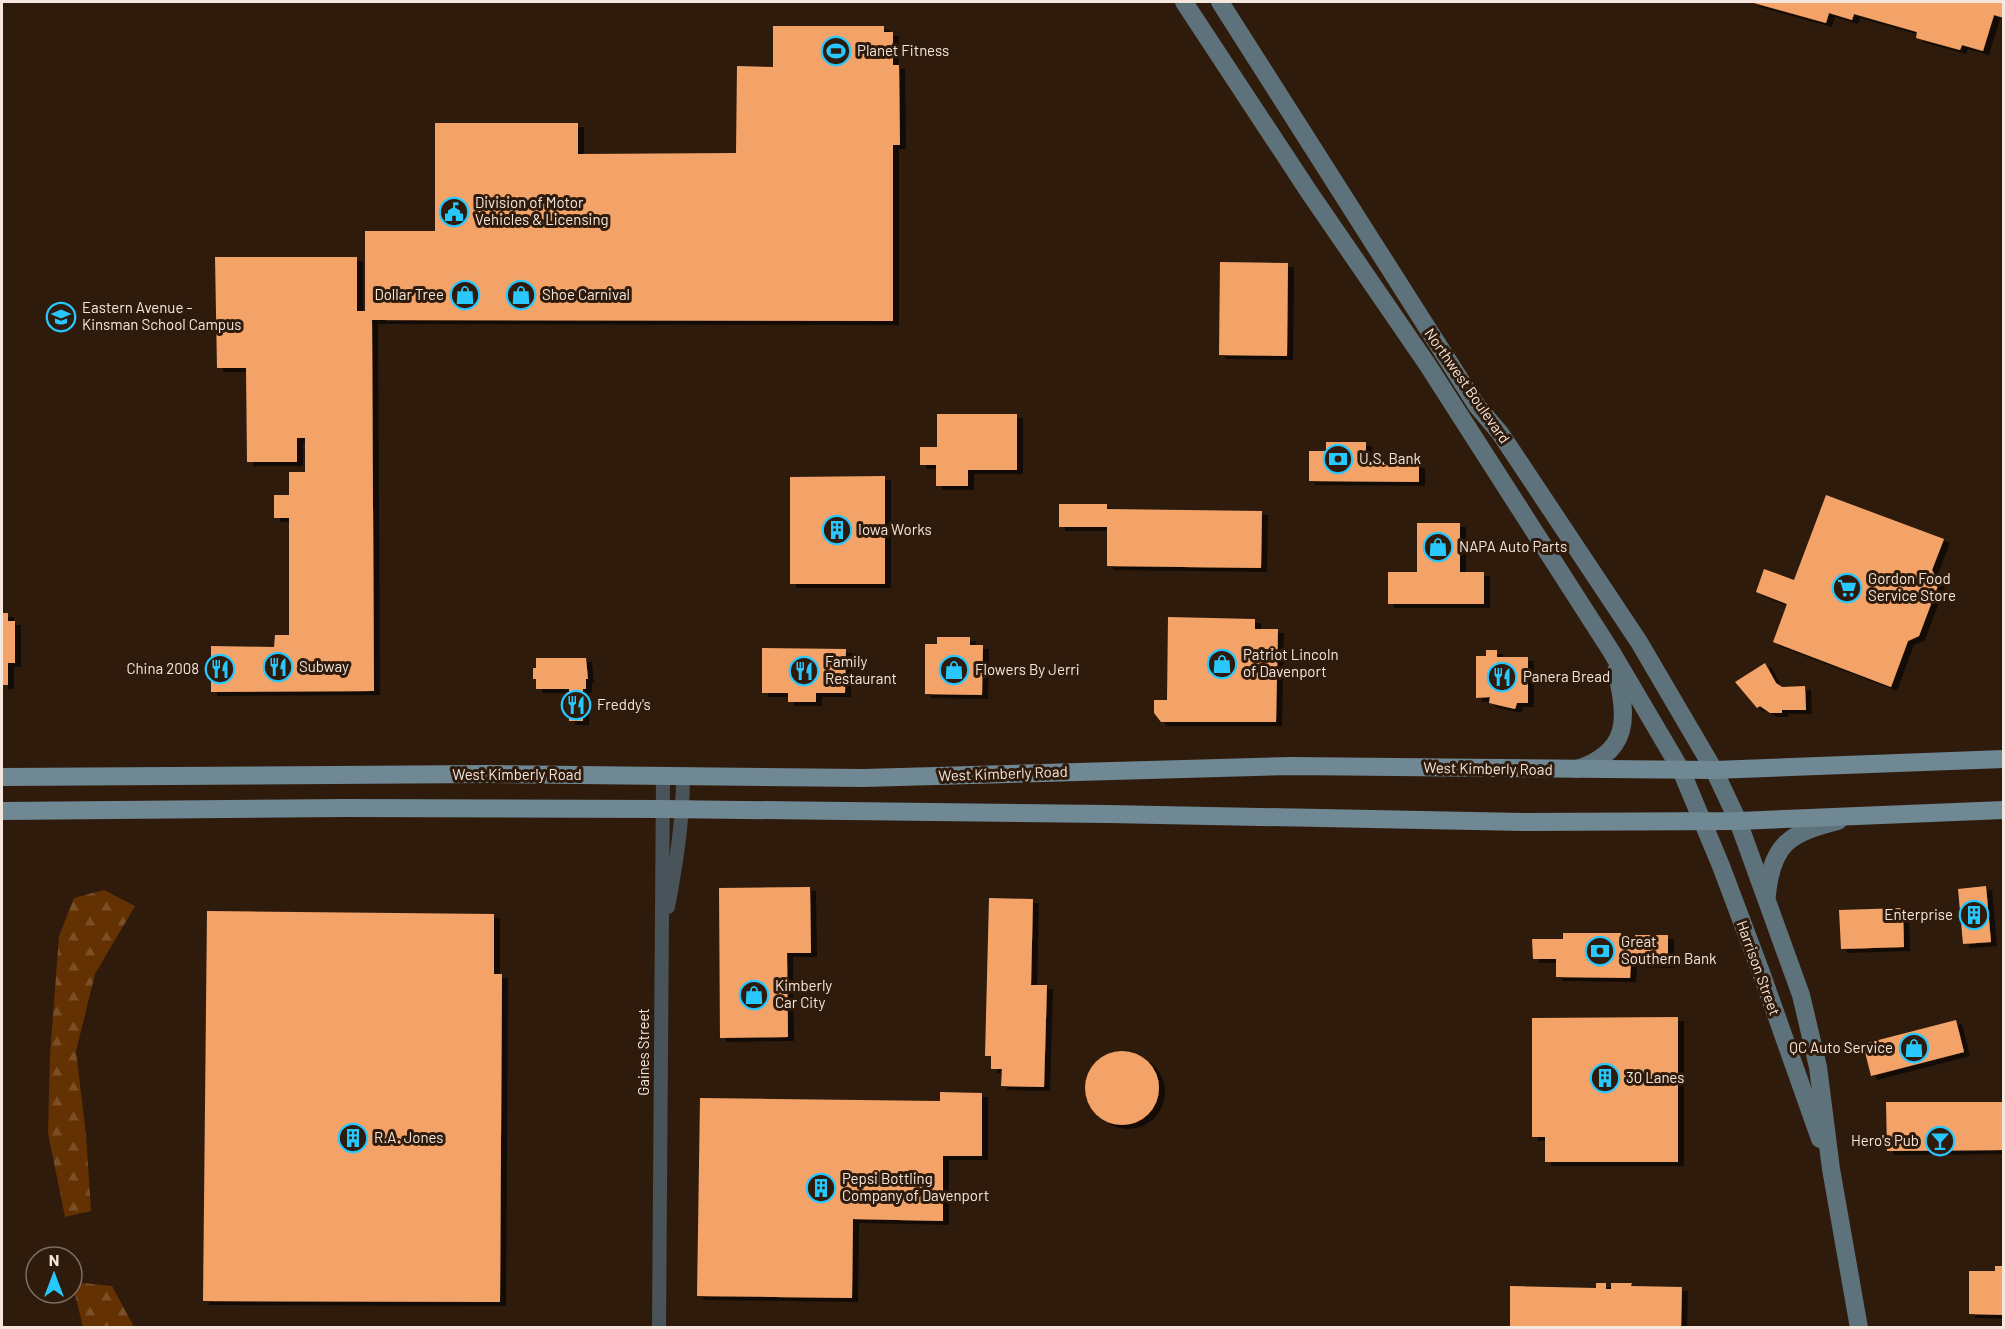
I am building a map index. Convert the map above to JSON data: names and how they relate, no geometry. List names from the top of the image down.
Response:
{
  "streets": {
    "main road": ["Northwest Boulevard", "West Kimberly Road", "Harrison Street"],
    "street": ["Gaines Street"]
  },
  "crossings": [
    ["Northwest Boulevard", "West Kimberly Road"],
    ["Northwest Boulevard", "Harrison Street"],
    ["West Kimberly Road", "Harrison Street"],
    ["West Kimberly Road", "Gaines Street"]
  ],
  "places": {
    "sports": ["Planet Fitness"],
    "public building": ["Division of Motor Vehicles & Licensing"],
    "shop": [
      "Dollar Tree",
      "Shoe Carnival",
      "NAPA Auto Parts",
      "Patriot Lincoln of Davenport",
      "Flowers By Jerri",
      "Kimberly Car City",
      "QC Auto Service"
    ],
    "school or university": ["Eastern Avenue - Kinsman School Campus"],
    "bank": ["U.S. Bank", "Great Southern Bank"],
    "building": [
      "Iowa Works",
      "Enterprise",
      "30 Lanes",
      "R.A. Jones",
      "Pepsi Bottling Company of Davenport"
    ],
    "supermarket": ["Gordon Food Service Store"],
    "restaurant": [
      "Subway",
      "China 2008",
      "Family Restaurant",
      "Panera Bread",
      "Freddy's"
    ],
    "bar": ["Hero's Pub"]
  },
  "north": "top"
}
